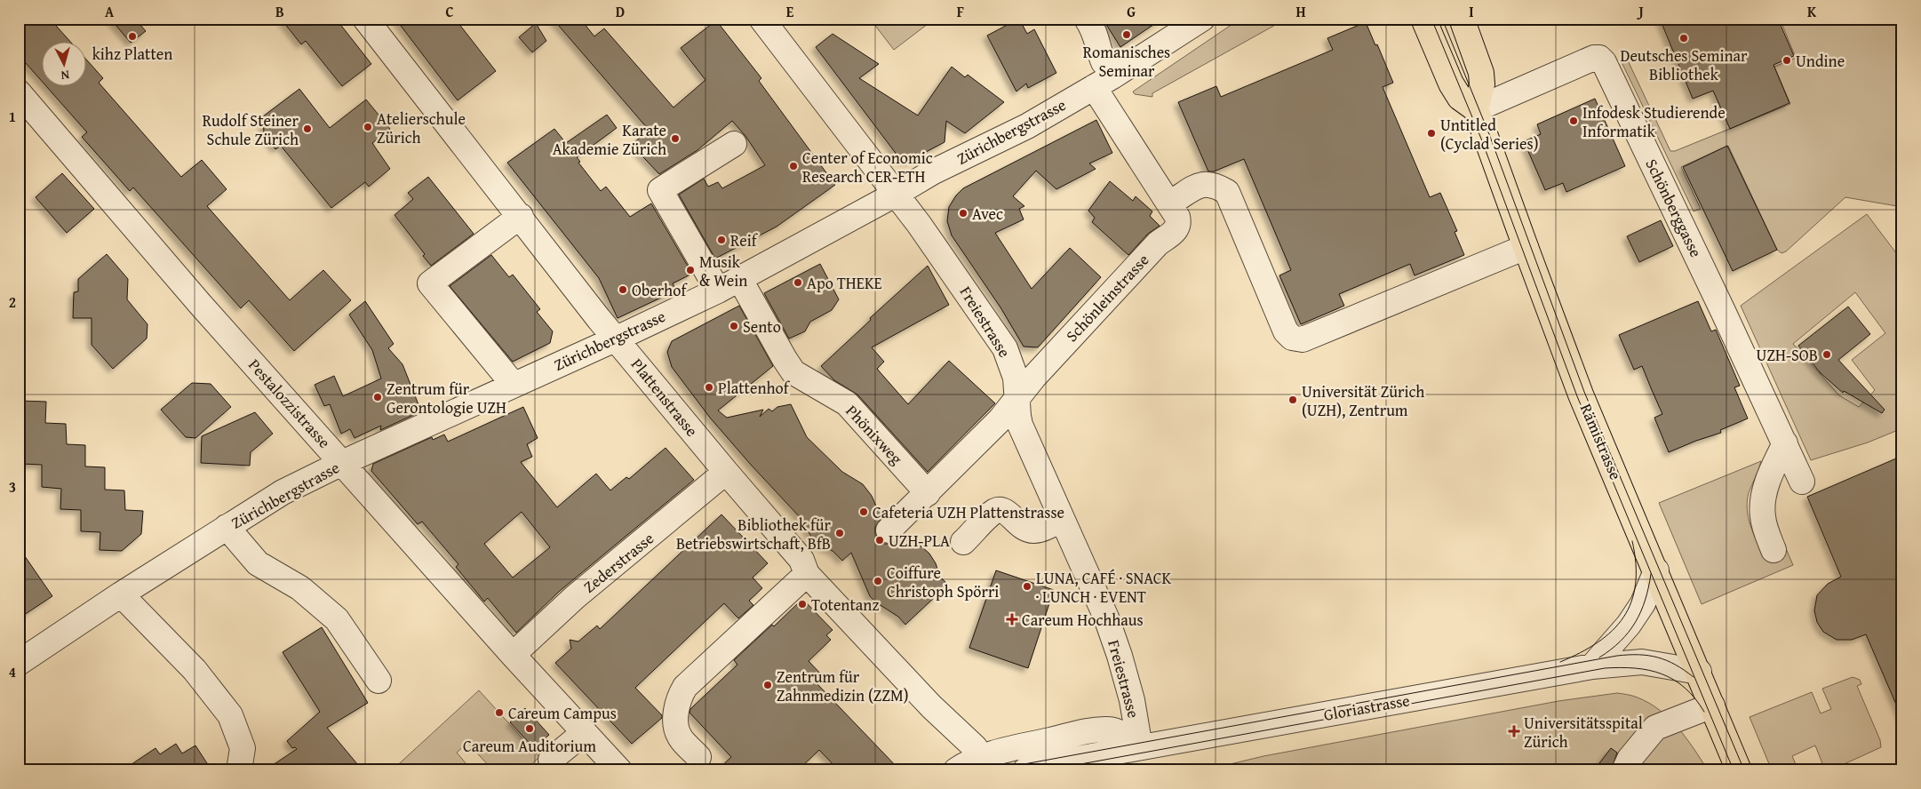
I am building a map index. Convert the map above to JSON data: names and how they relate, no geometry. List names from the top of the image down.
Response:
{
  "streets": {
    "main road": ["Rämistrasse"],
    "street": [
      "Zürichbergstrasse",
      "Schönberggasse",
      "Schönleinstrasse",
      "Freiestrasse",
      "Plattenstrasse",
      "Pestalozzistrasse",
      "Phönixweg",
      "Zederstrasse",
      "Gloriastrasse"
    ]
  },
  "crossings": [
    ["Zürichbergstrasse", "Schönleinstrasse"],
    ["Zürichbergstrasse", "Freiestrasse"],
    ["Zürichbergstrasse", "Plattenstrasse"],
    ["Zürichbergstrasse", "Pestalozzistrasse"],
    ["Zürichbergstrasse", "Phönixweg"],
    ["Schönberggasse", "Rämistrasse"],
    ["Schönleinstrasse", "Freiestrasse"],
    ["Schönleinstrasse", "Phönixweg"],
    ["Freiestrasse", "Gloriastrasse"],
    ["Plattenstrasse", "Zederstrasse"],
    ["Pestalozzistrasse", "Zederstrasse"],
    ["Rämistrasse", "Gloriastrasse"]
  ],
  "places": {
    "other": [
      "Romanisches Seminar",
      "kihz Platten",
      "Deutsches Seminar Bibliothek",
      "Undine",
      "Infodesk Studierende Informatik",
      "Atelierschule Zürich",
      "Rudolf Steiner Schule Zürich",
      "Untitled (Cyclad Series)",
      "Karate Akademie Zürich",
      "Center of Economic Research CER-ETH",
      "Avec",
      "Reif",
      "Musik & Wein",
      "Apo THEKE",
      "Oberhof",
      "Sento",
      "UZH-SOB",
      "Plattenhof",
      "Zentrum für Gerontologie UZH",
      "Universität Zürich (UZH), Zentrum",
      "Cafeteria UZH Plattenstrasse",
      "Bibliothek für Betriebswirtschaft, BfB",
      "UZH-PLA",
      "Coiffure Christoph Spörri",
      "LUNA, CAFÉ · SNACK · LUNCH · EVENT",
      "Totentanz",
      "Zentrum für Zahnmedizin (ZZM)",
      "Careum Campus",
      "Careum Auditorium"
    ],
    "health": ["Careum Hochhaus", "Universitätsspital Zürich"]
  },
  "north": "bottom",
  "grid": {
    "columns": [
      "A",
      "B",
      "C",
      "D",
      "E",
      "F",
      "G",
      "H",
      "I",
      "J",
      "K"
    ],
    "rows": [
      "1",
      "2",
      "3",
      "4"
    ]
  }
}
